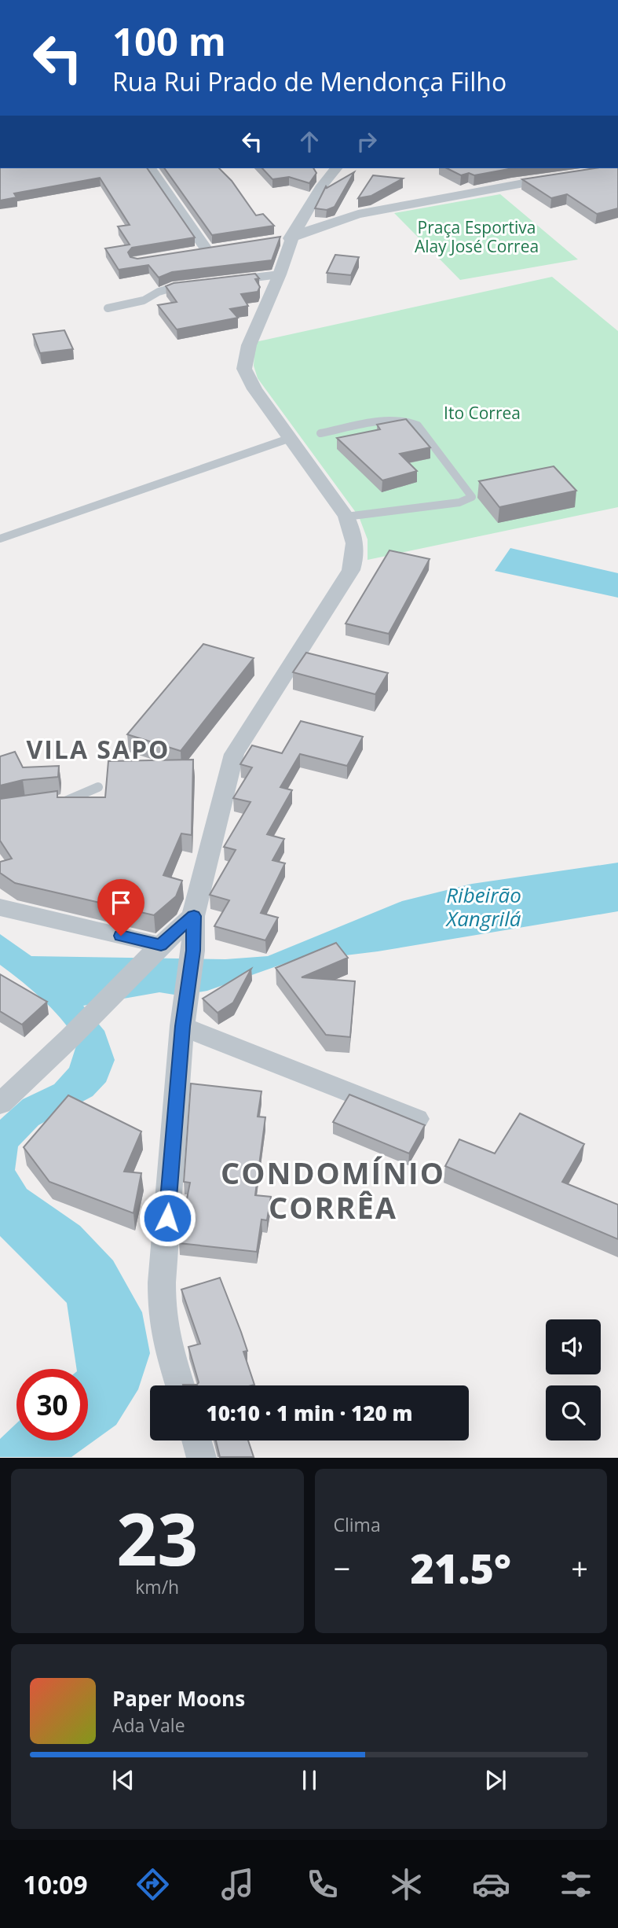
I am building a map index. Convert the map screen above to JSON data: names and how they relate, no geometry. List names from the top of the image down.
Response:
{
  "districts": ["VILA SAPO", "CONDOMÍNIO CORRÊA"],
  "water": ["Ribeirão Xangrilá"],
  "parks": ["Praça Esportiva Alay José Correa", "Ito Correa"],
  "page": {
    "turn": ["100 m", "Rua Rui Prado de Mendonça Filho"],
    "limit": "30",
    "trip": "10:10 · 1 min · 120 m",
    "tile": [
      ["23", "km/h"],
      "Clima"
    ],
    "heat": ["−", "21.5°", "+"],
    "song": ["Paper Moons", "Ada Vale"],
    "tabs": "10:09"
  }
}
